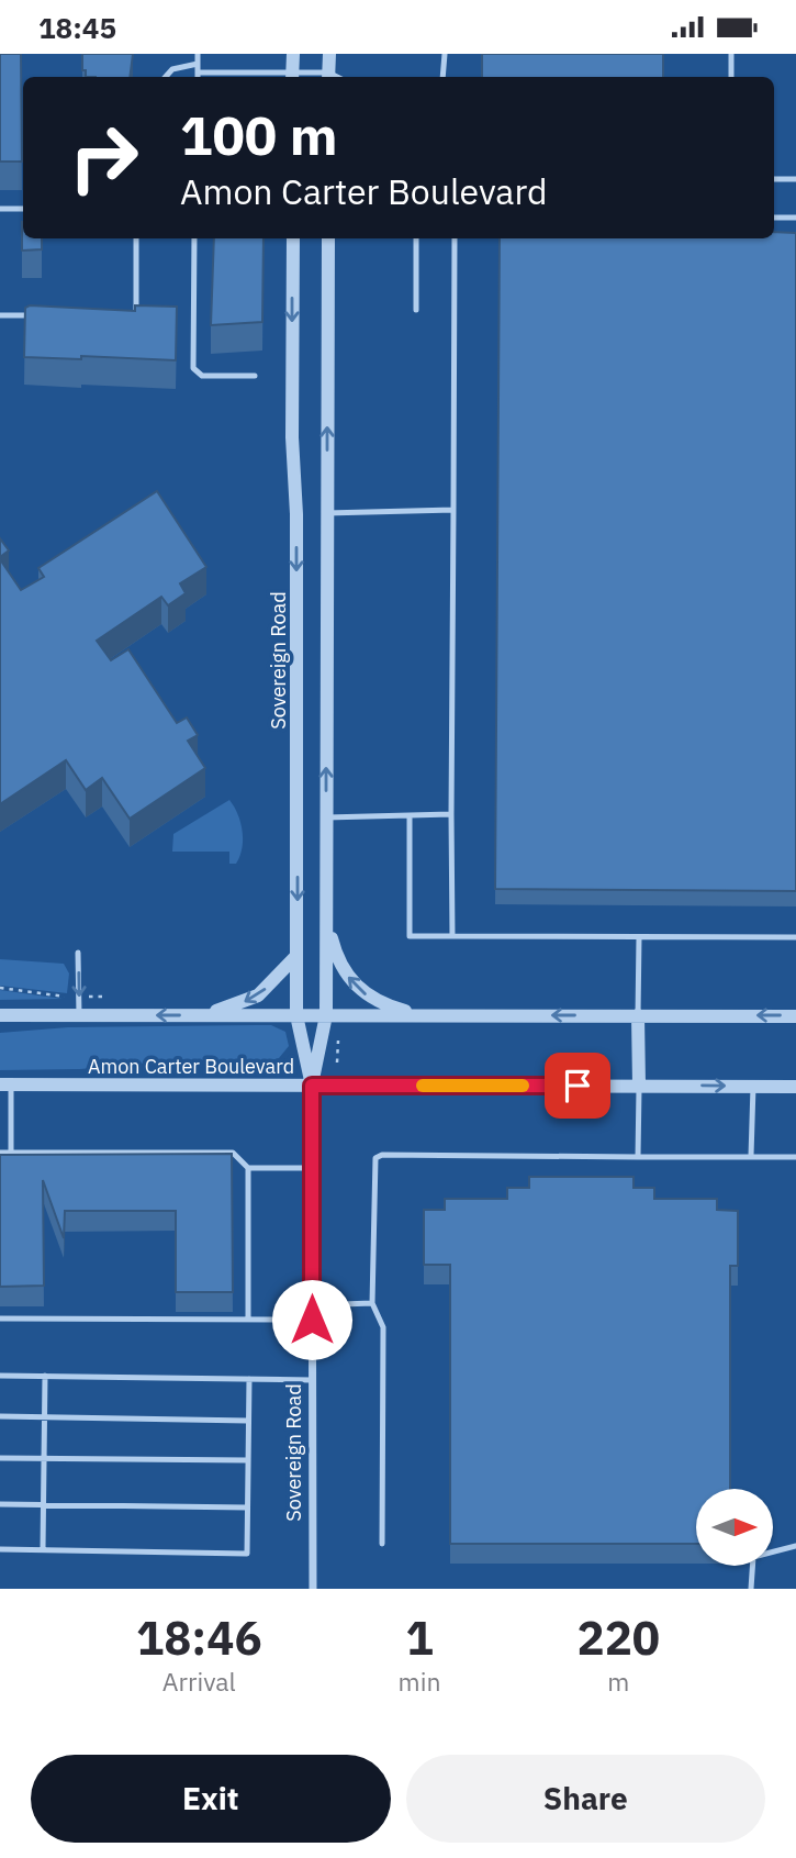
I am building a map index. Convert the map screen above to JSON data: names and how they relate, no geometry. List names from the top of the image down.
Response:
{
  "streets": {
    "street": ["Sovereign Road", "Amon Carter Boulevard"]
  },
  "crossings": [
    ["Sovereign Road", "Amon Carter Boulevard"]
  ],
  "north": "right",
  "page": {
    "status": "18:45",
    "turn": ["100 m", "Amon Carter Boulevard"],
    "eta": [
      "18:46",
      "Arrival",
      "1",
      "min",
      "220",
      "m"
    ],
    "buttons": ["Exit", "Share"]
  }
}
